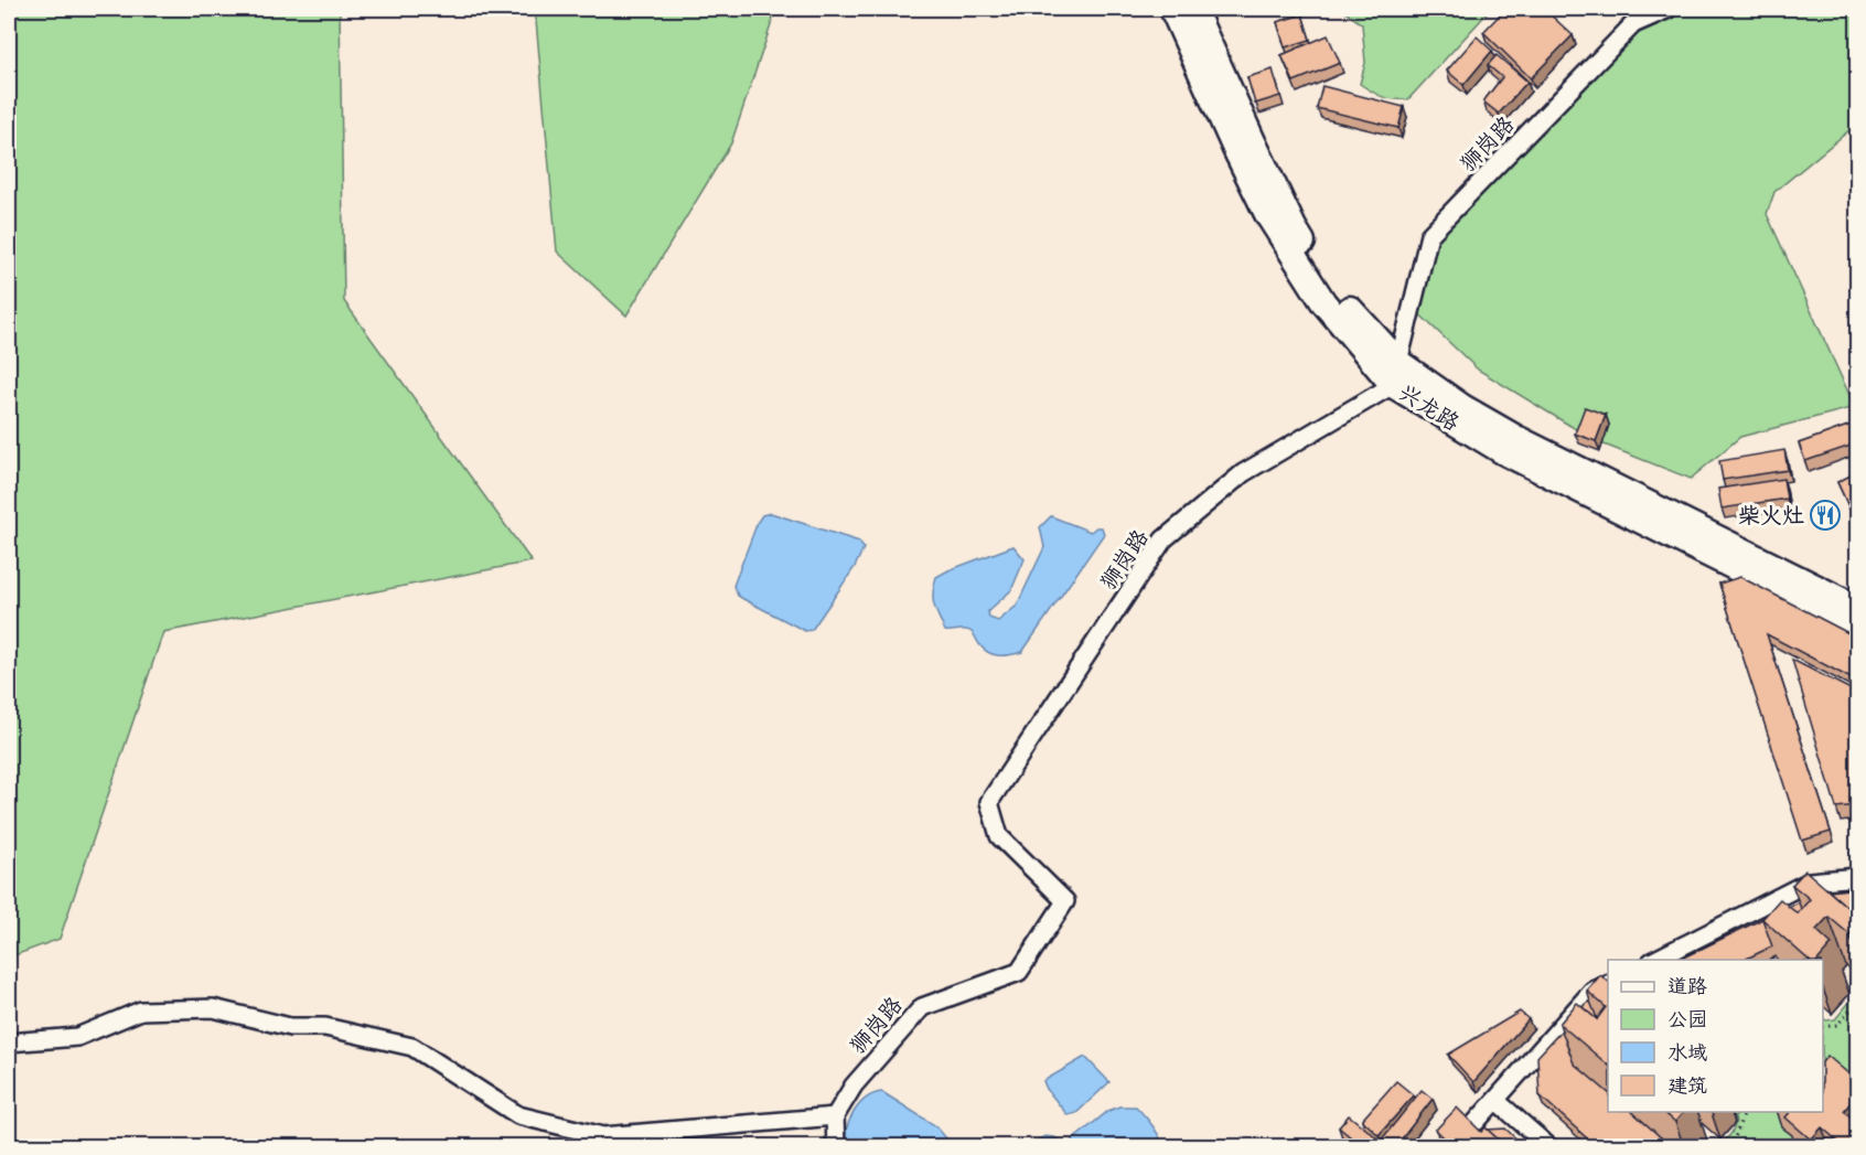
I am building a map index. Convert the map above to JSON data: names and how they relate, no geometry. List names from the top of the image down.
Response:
{
  "streets": {
    "main road": ["兴龙路"],
    "street": ["狮岗路"]
  },
  "crossings": [
    ["狮岗路", "兴龙路"]
  ],
  "places": {
    "restaurant": ["柴火灶"]
  },
  "legend": [
    "道路",
    "公园",
    "水域",
    "建筑"
  ]
}
